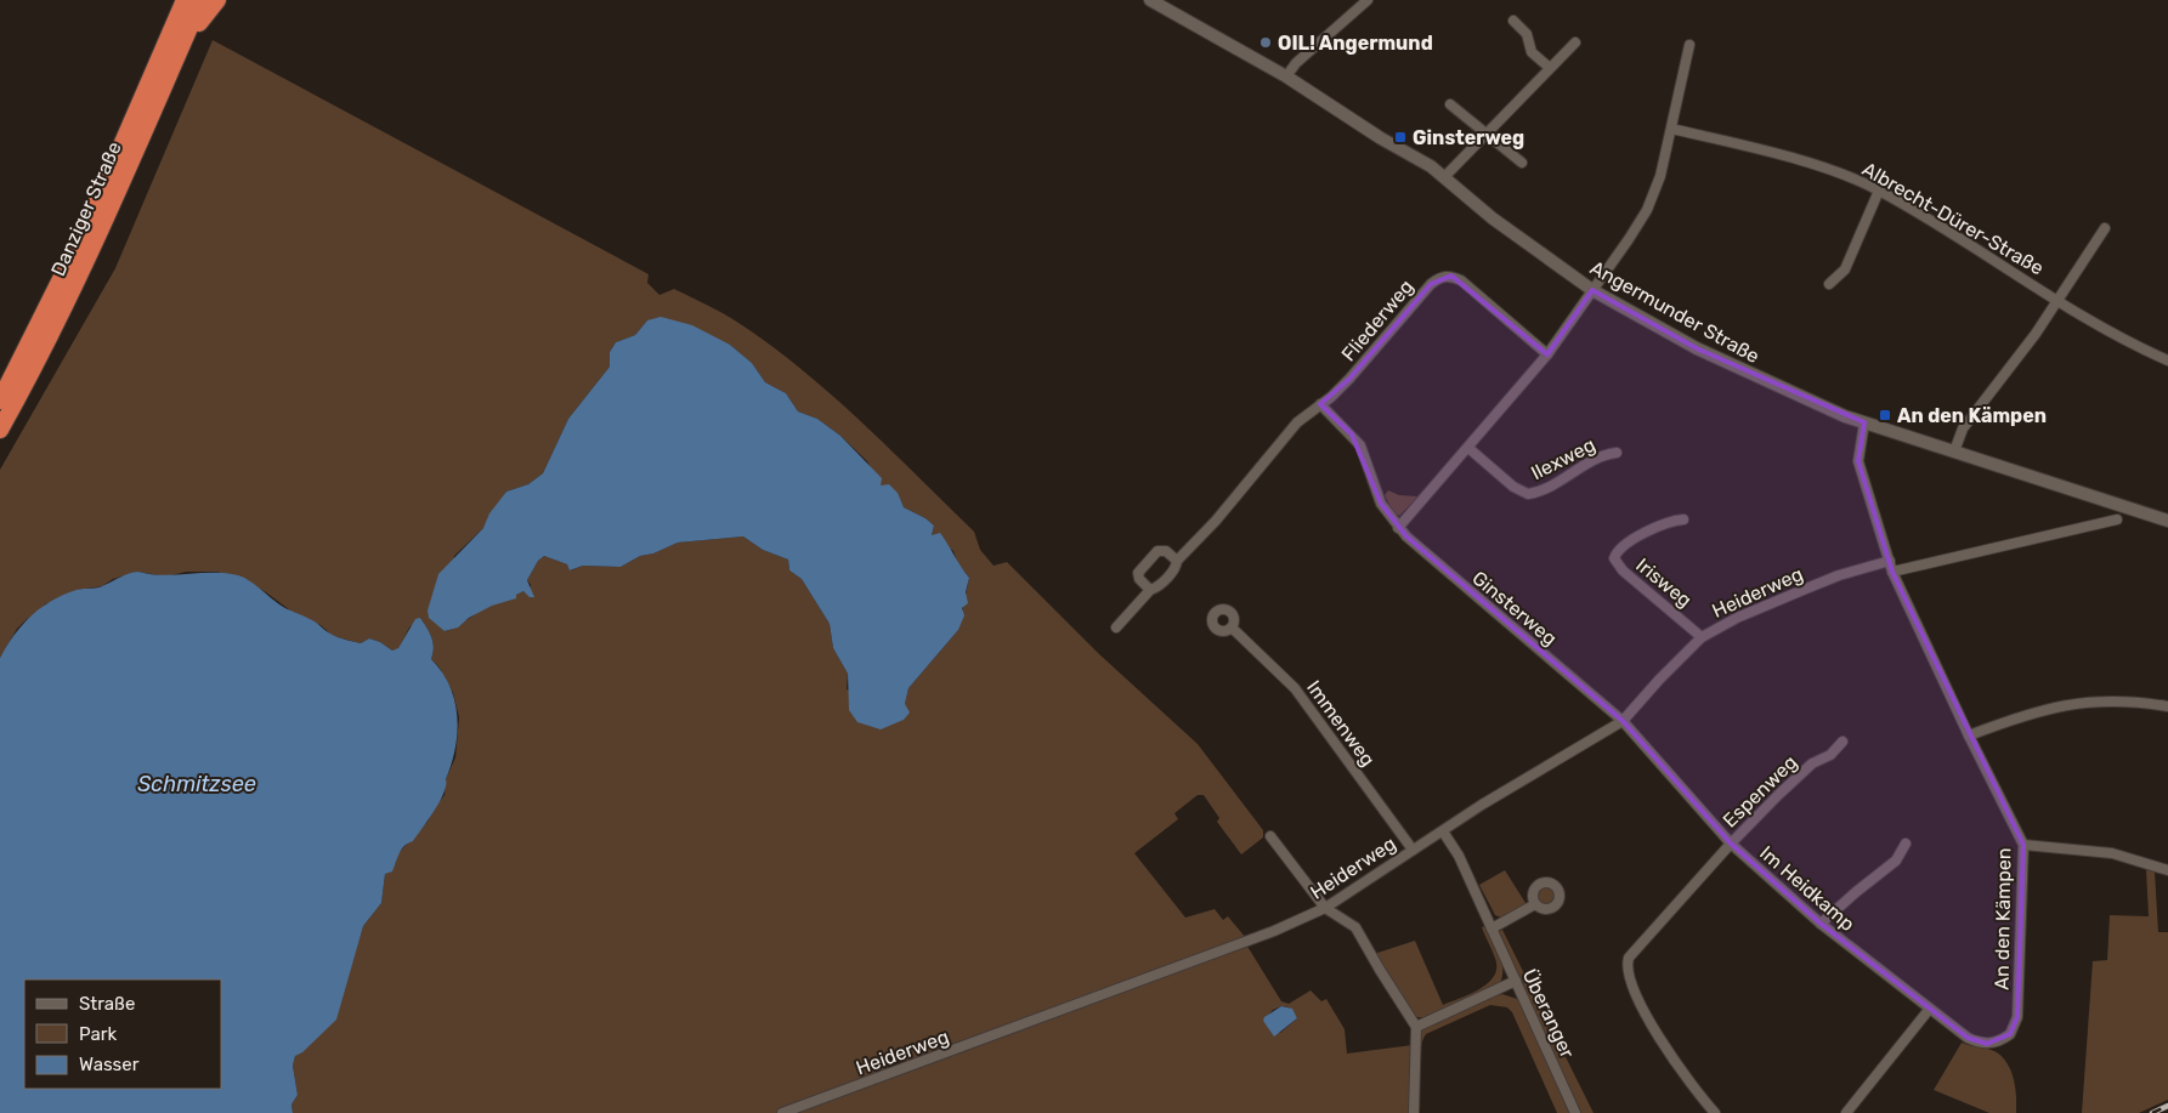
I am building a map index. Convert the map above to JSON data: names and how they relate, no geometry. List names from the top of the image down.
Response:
{
  "streets": {
    "highway": ["Danziger Straße"],
    "main road": ["Angermunder Straße"],
    "street": [
      "Albrecht-Dürer-Straße",
      "Fliederweg",
      "Ilexweg",
      "Irisweg",
      "Heiderweg",
      "Ginsterweg",
      "Immenweg",
      "Espenweg",
      "Im Heidkamp",
      "An den Kämpen",
      "Überanger"
    ]
  },
  "crossings": [
    ["Angermunder Straße", "An den Kämpen"],
    ["Irisweg", "Heiderweg"],
    ["Heiderweg", "Ginsterweg"],
    ["Heiderweg", "Immenweg"],
    ["Heiderweg", "Im Heidkamp"],
    ["Heiderweg", "An den Kämpen"],
    ["Heiderweg", "Überanger"],
    ["Ginsterweg", "Im Heidkamp"],
    ["Espenweg", "Im Heidkamp"],
    ["Im Heidkamp", "An den Kämpen"]
  ],
  "water": ["Schmitzsee"],
  "places": {
    "other": ["OIL! Angermund"],
    "transit": ["Ginsterweg", "An den Kämpen"]
  },
  "legend": ["Straße", "Park", "Wasser"]
}
